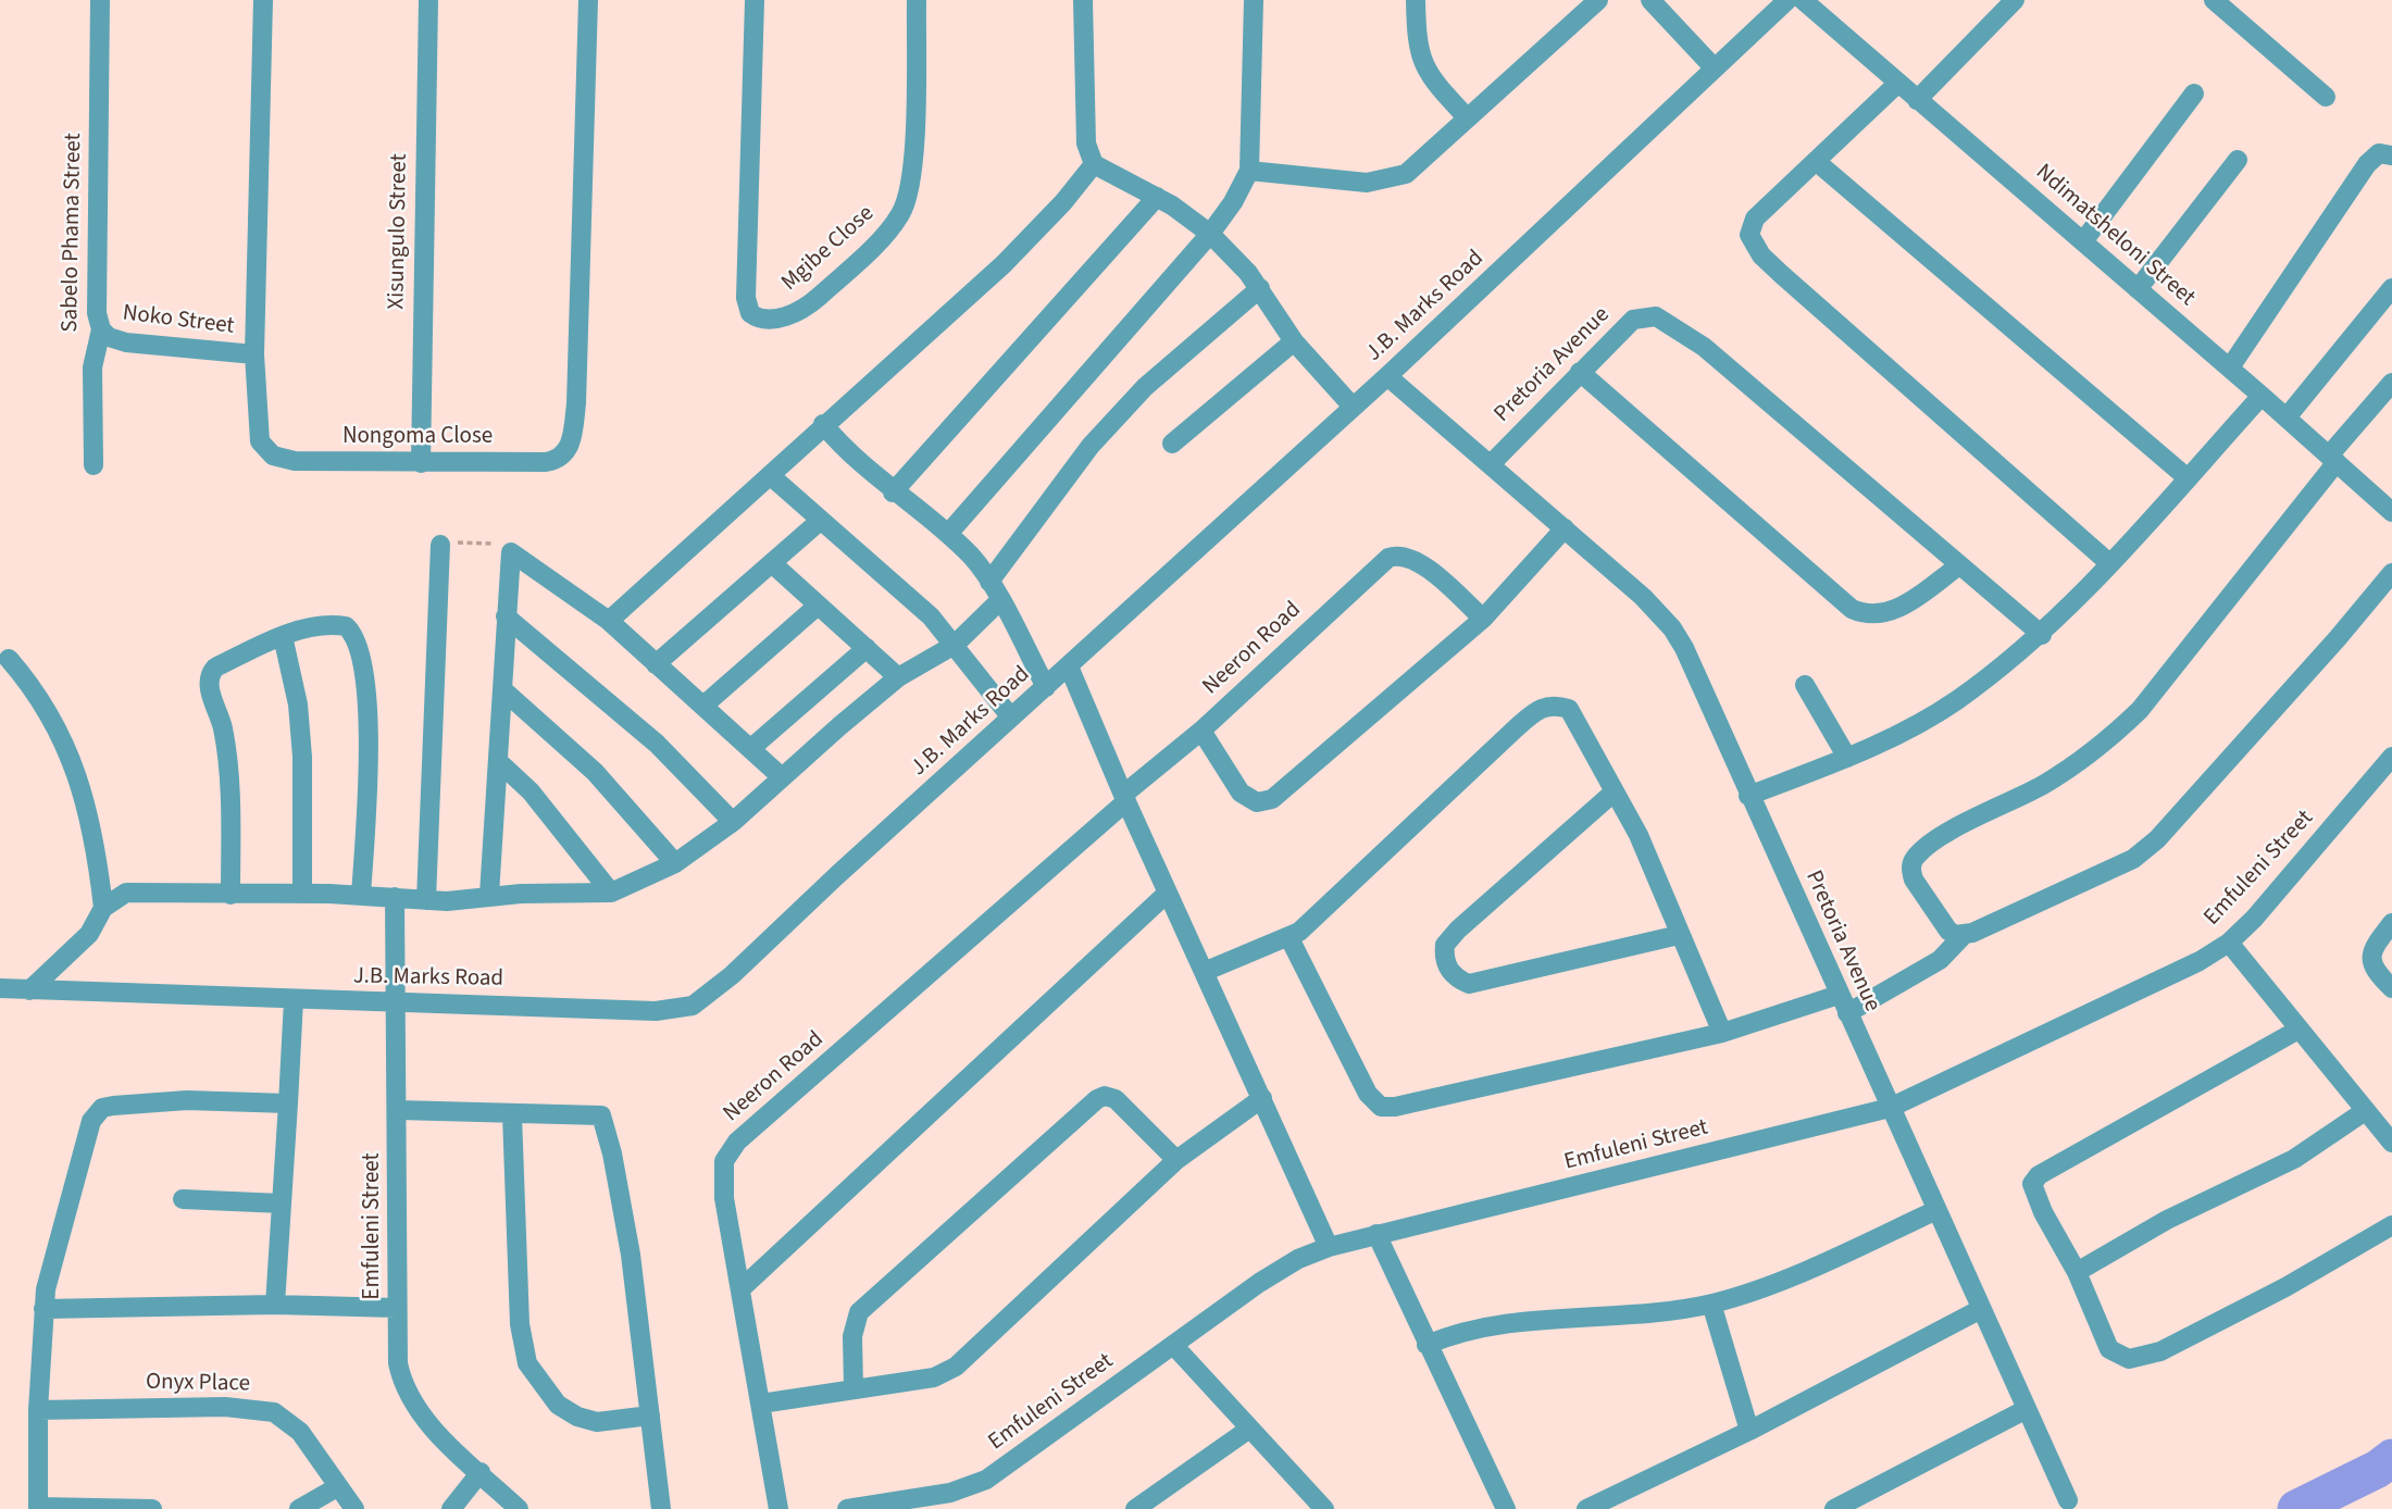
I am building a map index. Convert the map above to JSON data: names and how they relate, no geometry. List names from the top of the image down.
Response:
{
  "streets": {
    "street": [
      "Xisungulo Street",
      "Sabelo Phama Street",
      "Ndimatsheloni Street",
      "Mgibe Close",
      "J.B. Marks Road",
      "Noko Street",
      "Pretoria Avenue",
      "Nongoma Close",
      "Neeron Road",
      "Emfuleni Street",
      "Onyx Place"
    ]
  },
  "crossings": [
    ["Xisungulo Street", "Nongoma Close"],
    ["Sabelo Phama Street", "Noko Street"],
    ["J.B. Marks Road", "Pretoria Avenue"],
    ["J.B. Marks Road", "Emfuleni Street"],
    ["Noko Street", "Nongoma Close"],
    ["Pretoria Avenue", "Emfuleni Street"]
  ]
}
